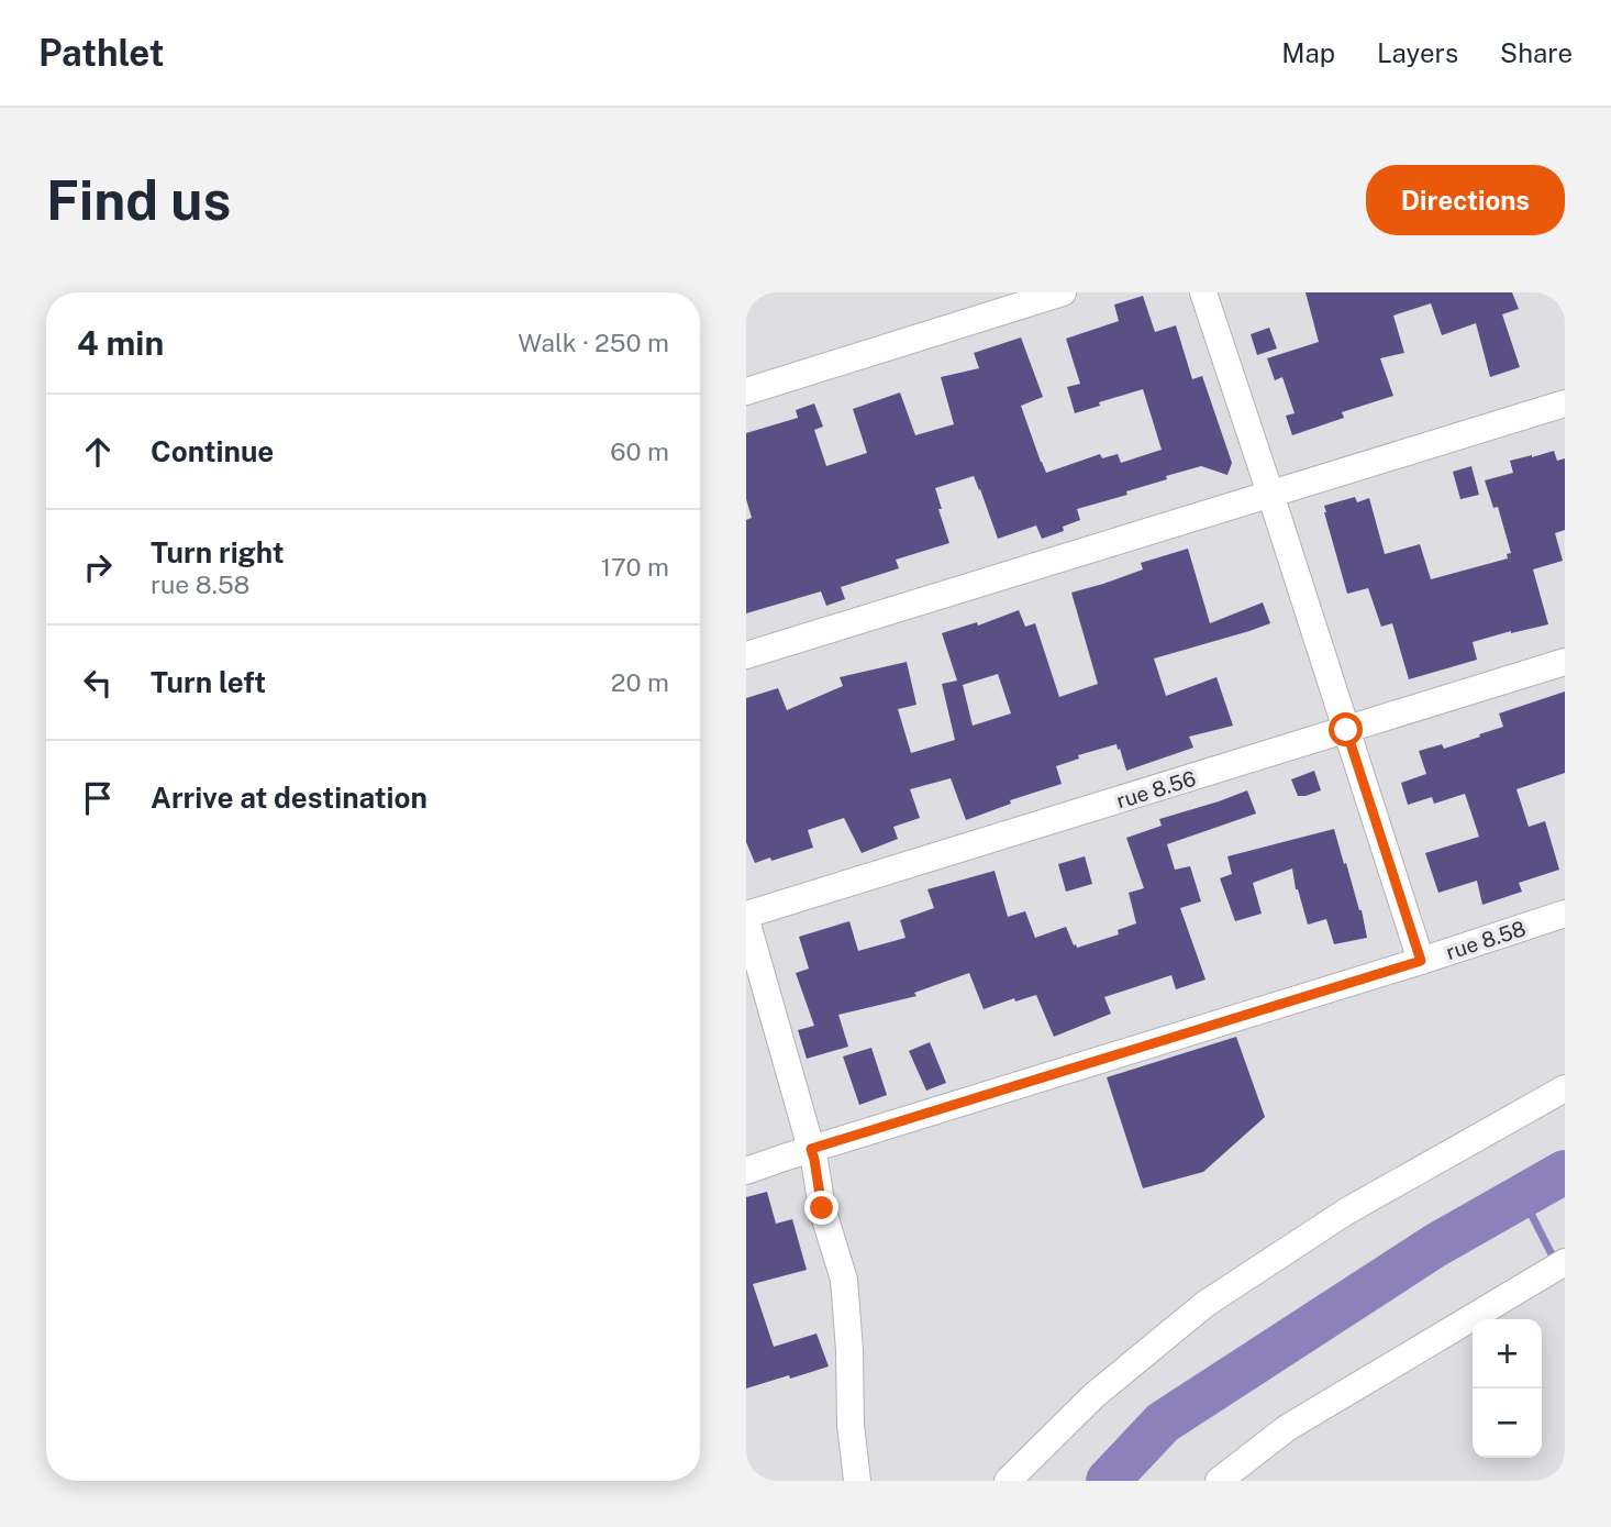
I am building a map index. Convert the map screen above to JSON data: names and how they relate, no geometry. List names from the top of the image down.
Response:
{
  "streets": {
    "street": ["rue 8.56", "rue 8.58"]
  },
  "page": {
    "header": "Pathlet",
    "nav": ["Map", "Layers", "Share"],
    "buttons": "Directions",
    "title": "Find us",
    "heading": ["4 min", "Walk · 250 m"],
    "list": [
      ["Continue", "60 m"],
      ["Turn right", "rue 8.58", "170 m"],
      ["Turn left", "20 m"],
      "Arrive at destination"
    ],
    "map_buttons": ["+", "−"]
  }
}
